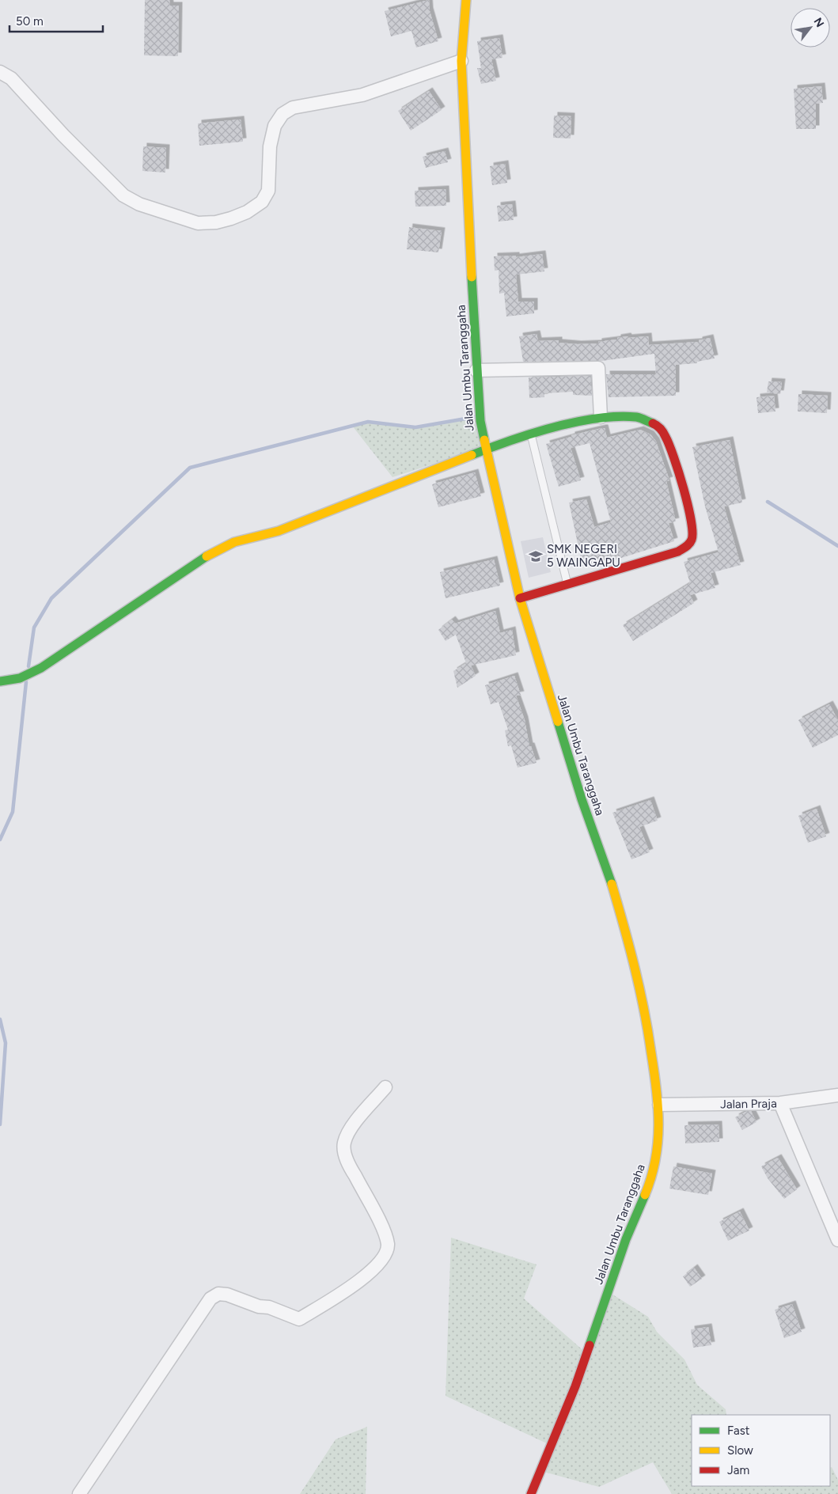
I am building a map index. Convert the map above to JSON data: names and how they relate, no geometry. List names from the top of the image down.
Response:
{
  "streets": {
    "street": ["Jalan Umbu Taranggaha", "Jalan Praja"]
  },
  "crossings": [
    ["Jalan Umbu Taranggaha", "Jalan Praja"]
  ],
  "places": {
    "school or university": ["SMK NEGERI 5 WAINGAPU"]
  },
  "legend": ["Fast", "Slow", "Jam"],
  "scale_bar": "50 m",
  "north": "top right"
}
